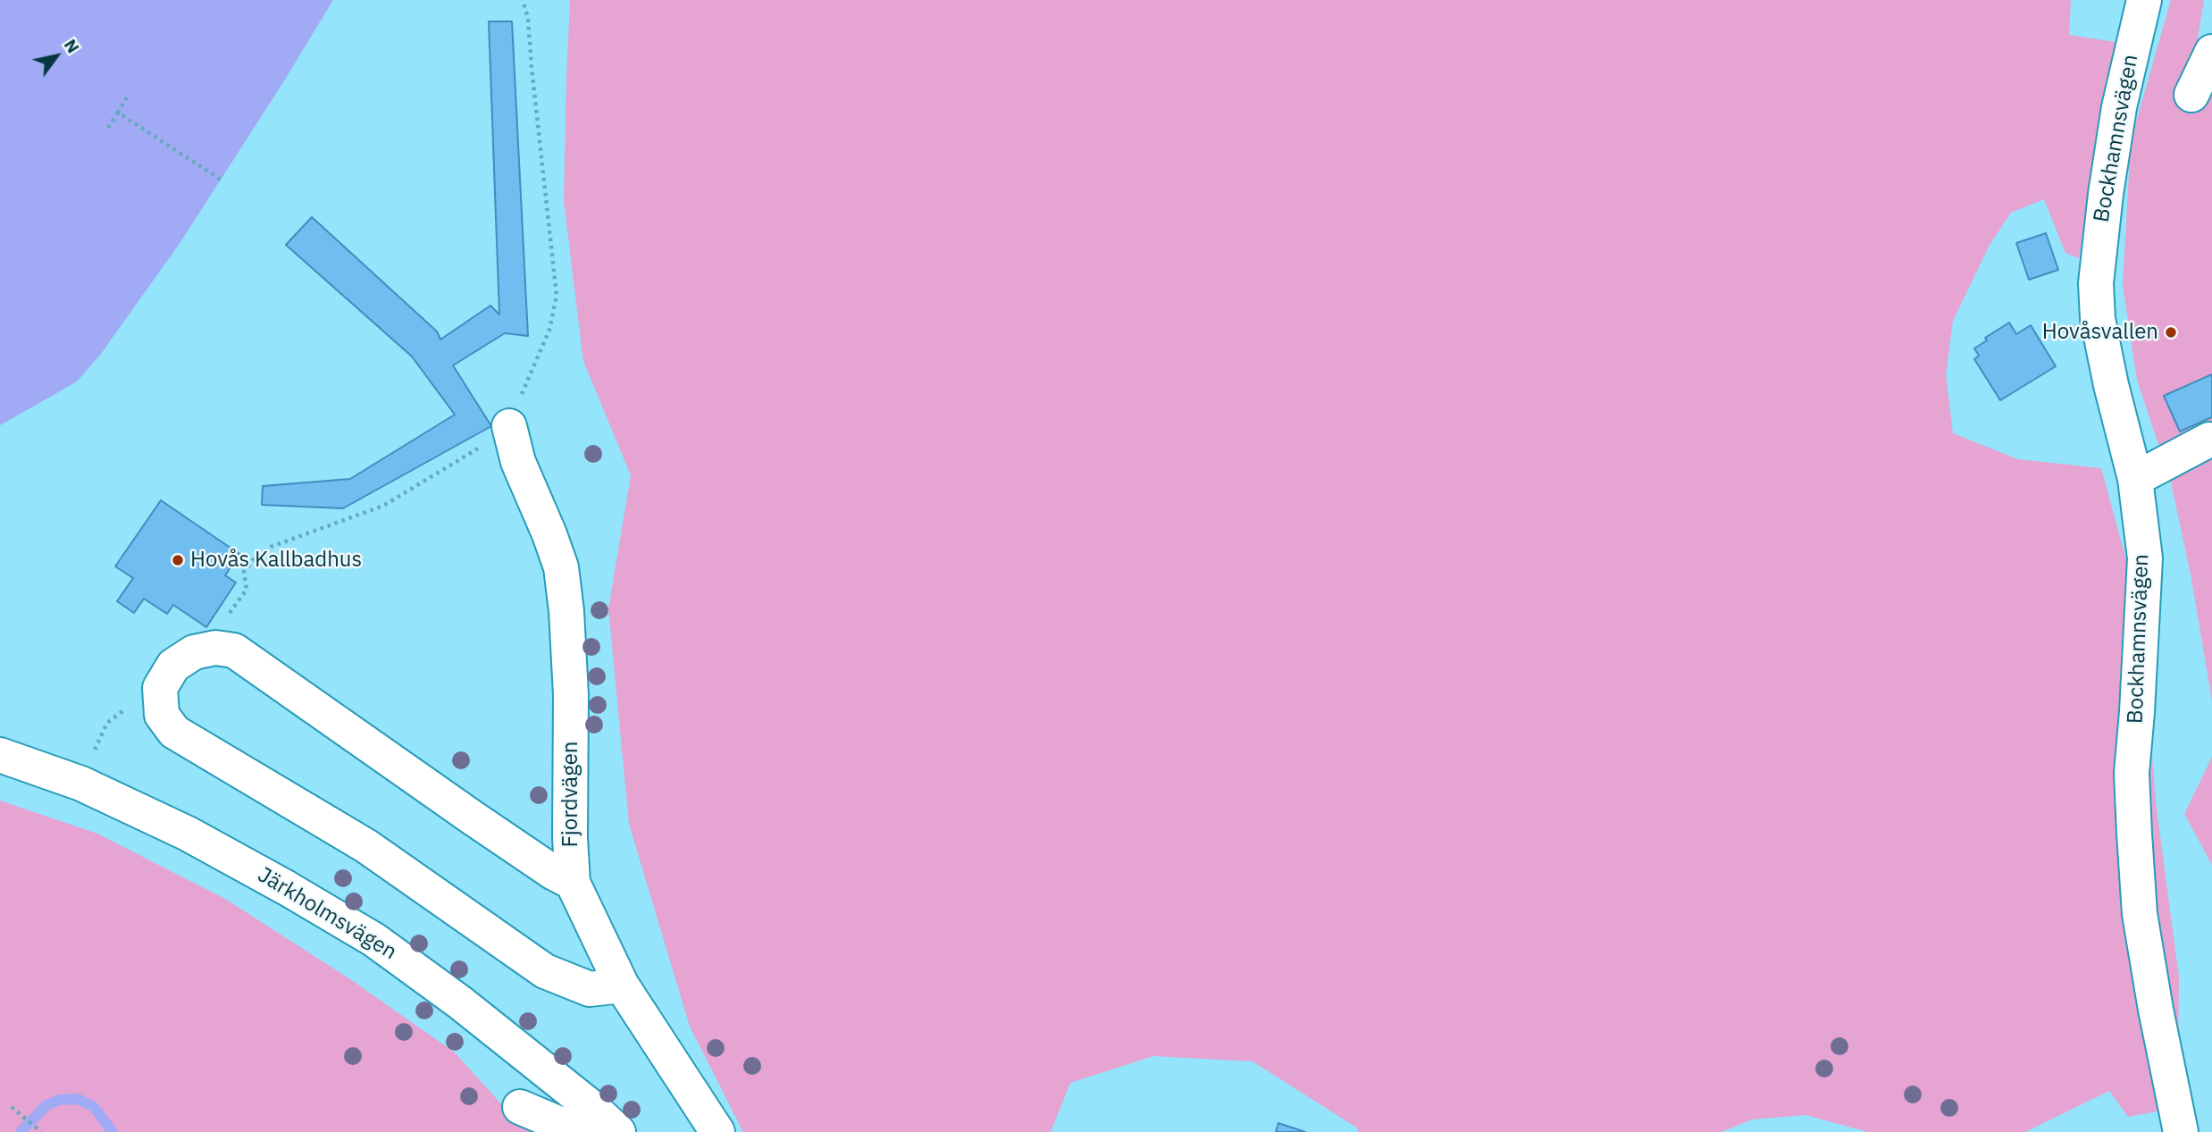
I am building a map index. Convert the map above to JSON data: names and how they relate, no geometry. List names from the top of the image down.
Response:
{
  "streets": {
    "street": ["Bockhamnsvägen", "Fjordvägen", "Järkholmsvägen"]
  },
  "places": ["Hovåsvallen", "Hovås Kallbadhus"],
  "north": "top right"
}
